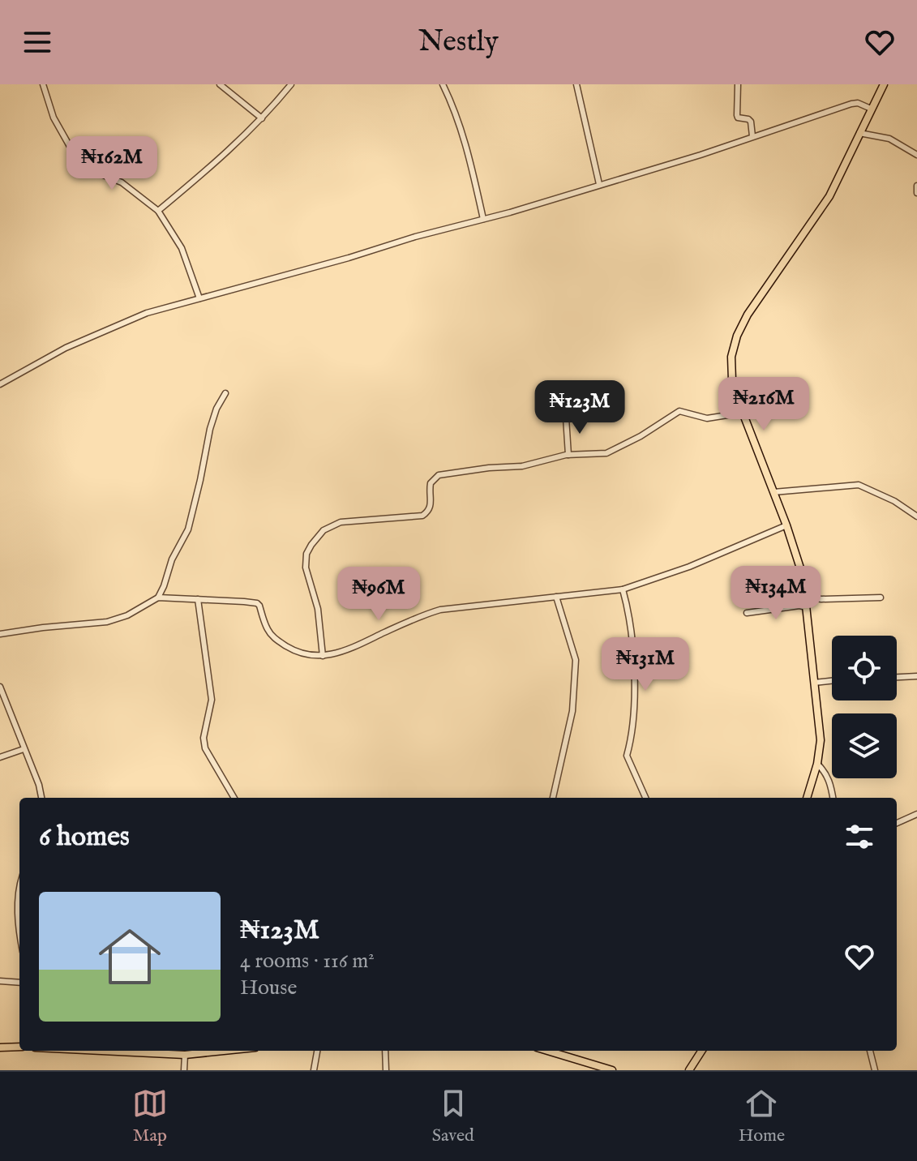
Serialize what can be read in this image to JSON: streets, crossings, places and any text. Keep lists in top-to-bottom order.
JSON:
{
  "page": {
    "header": "Nestly",
    "price": [
      "₦162M",
      "₦216M",
      "₦123M",
      "₦134M",
      "₦96M",
      "₦131M"
    ],
    "heading": "6 homes",
    "list": [
      {
        "name": "₦123M",
        "note": "4 rooms · 116 m² · House"
      }
    ],
    "tabs": ["Map", "Saved", "Home"]
  }
}
